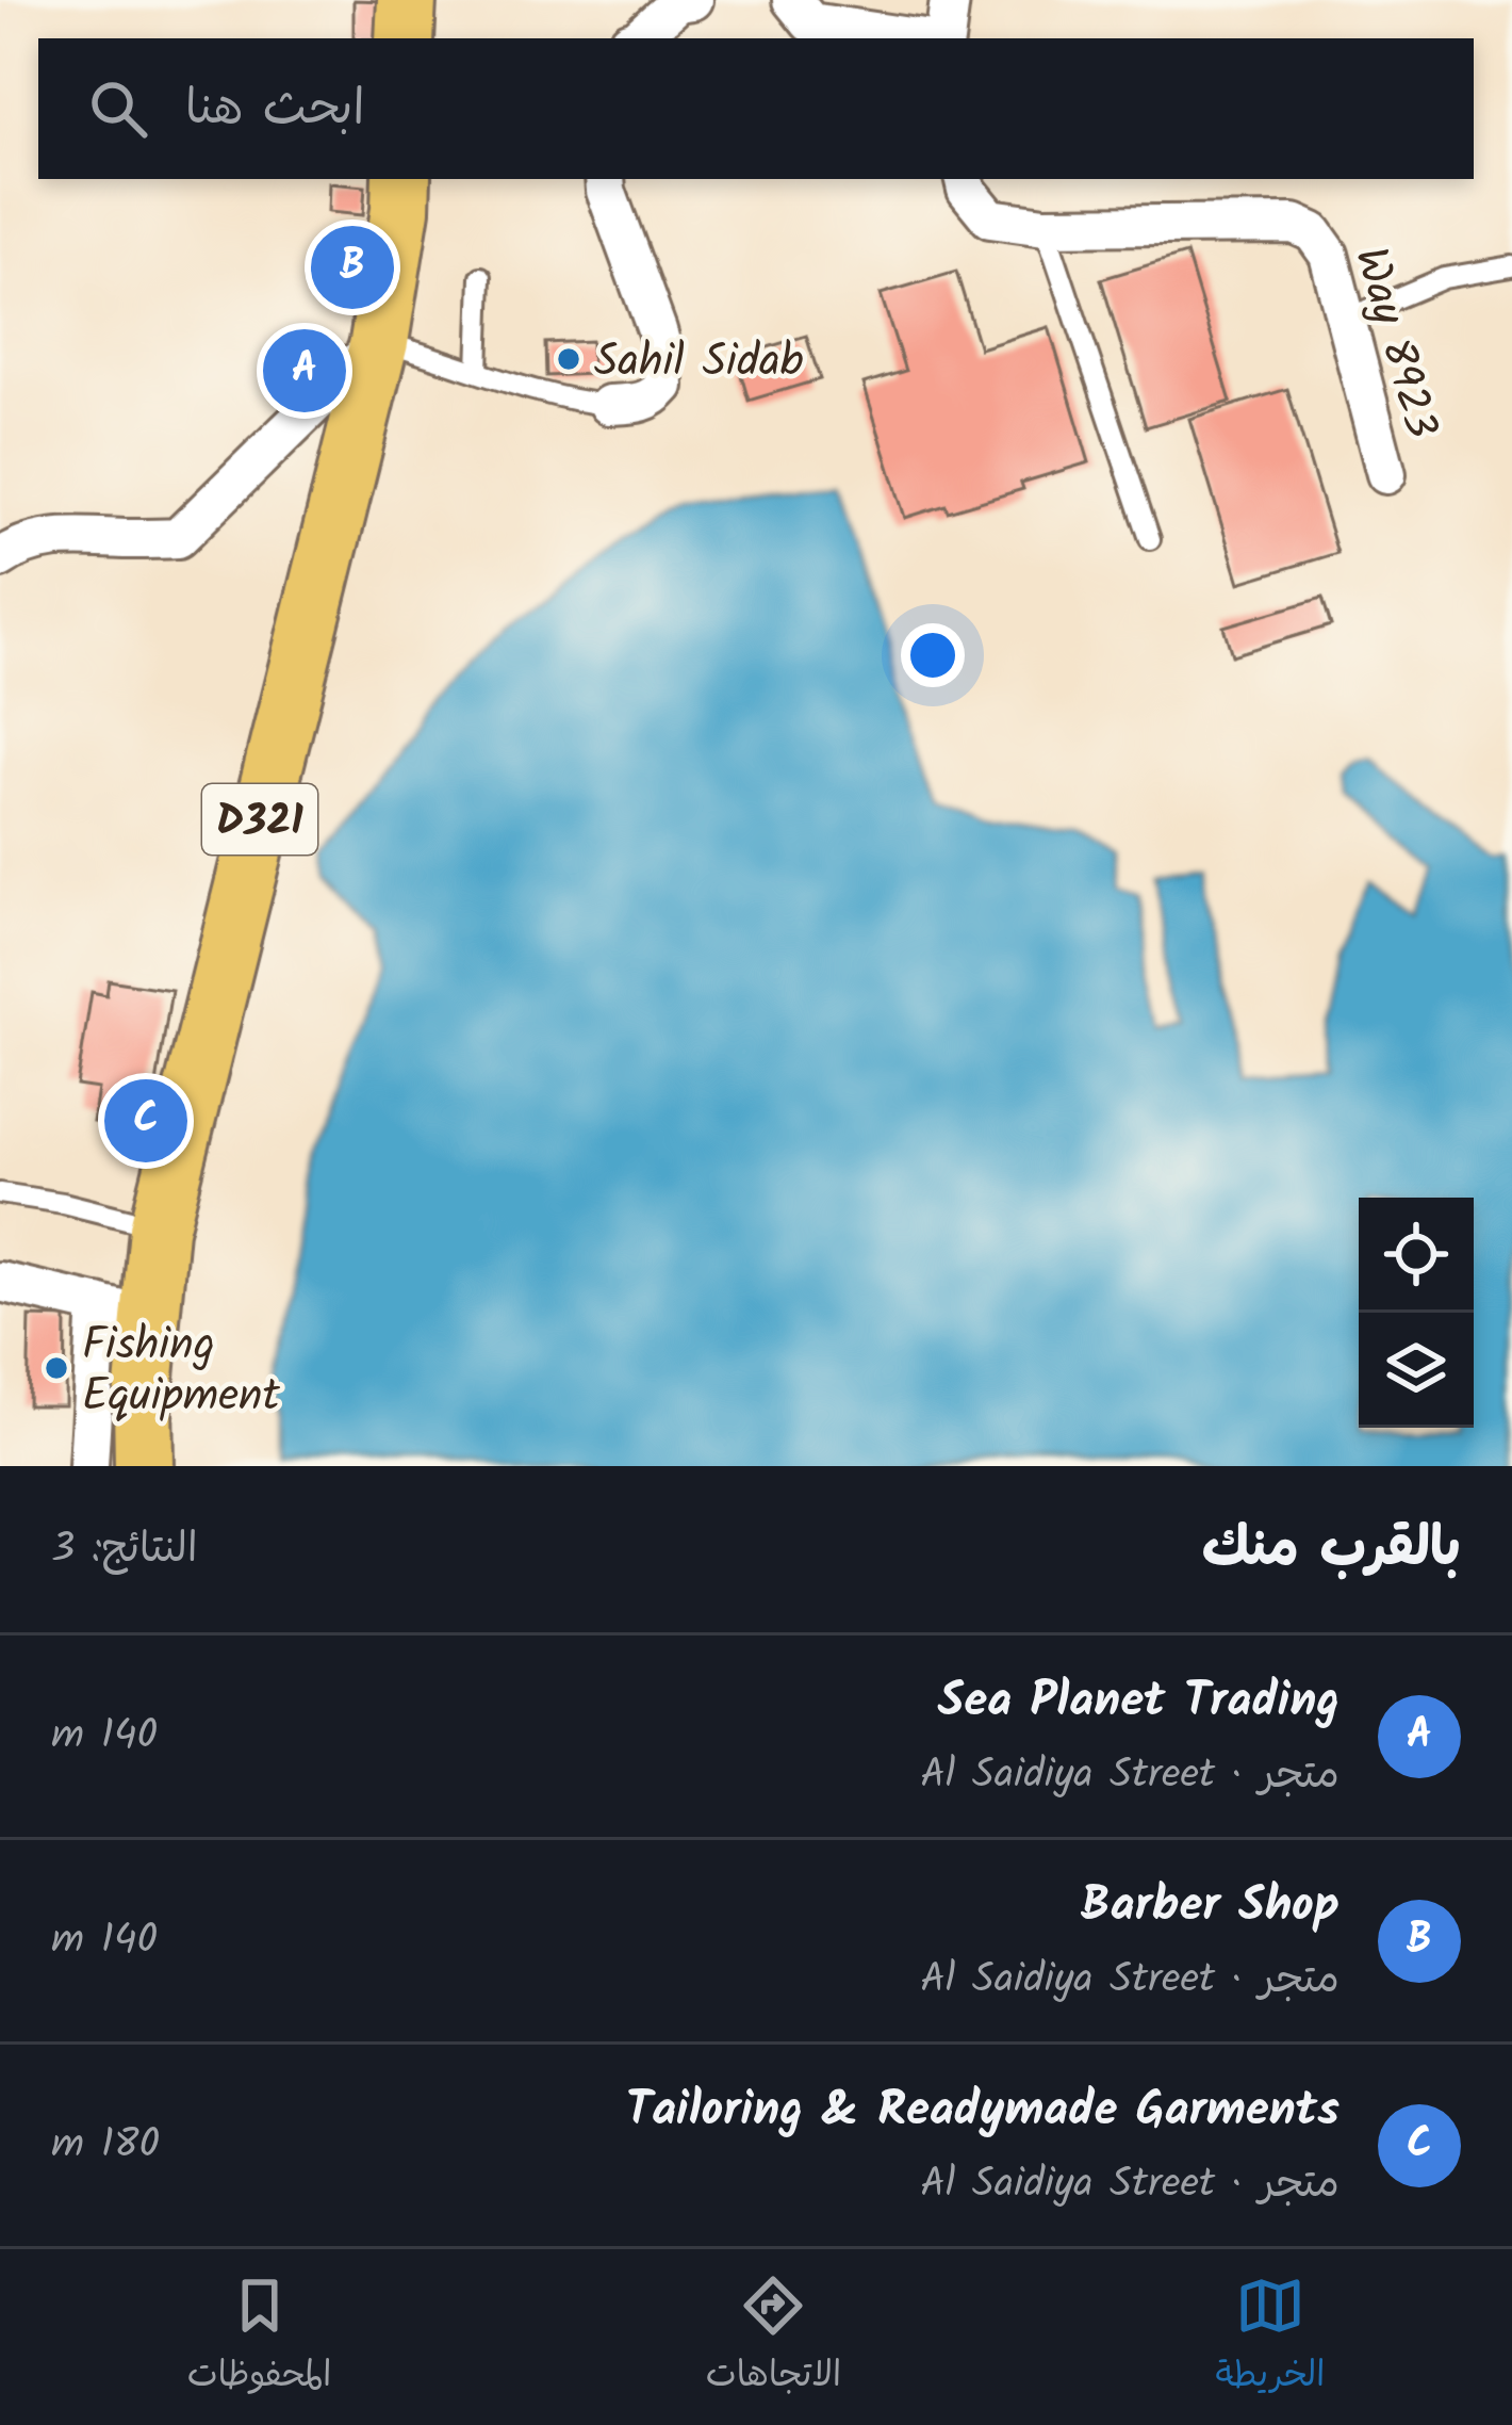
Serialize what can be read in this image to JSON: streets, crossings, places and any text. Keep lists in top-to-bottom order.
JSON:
{
  "streets": {
    "main road": ["D321"],
    "street": ["Way 8923"]
  },
  "places": ["Sahil Sidab", "Fishing Equipment"],
  "page": {
    "search": "ابحث هنا",
    "pins": ["B", "A", "C"],
    "heading": ["بالقرب منك", "النتائج: 3"],
    "list": [
      {
        "mark": "A",
        "name": "Sea Planet Trading",
        "note": "متجر · Al Saidiya Street",
        "value": "140 m"
      },
      {
        "mark": "B",
        "name": "Barber Shop",
        "note": "متجر · Al Saidiya Street",
        "value": "140 m"
      },
      {
        "mark": "C",
        "name": "Tailoring & Readymade Garments",
        "note": "متجر · Al Saidiya Street",
        "value": "180 m"
      }
    ],
    "nav": ["الخريطة", "الاتجاهات", "المحفوظات"]
  }
}
